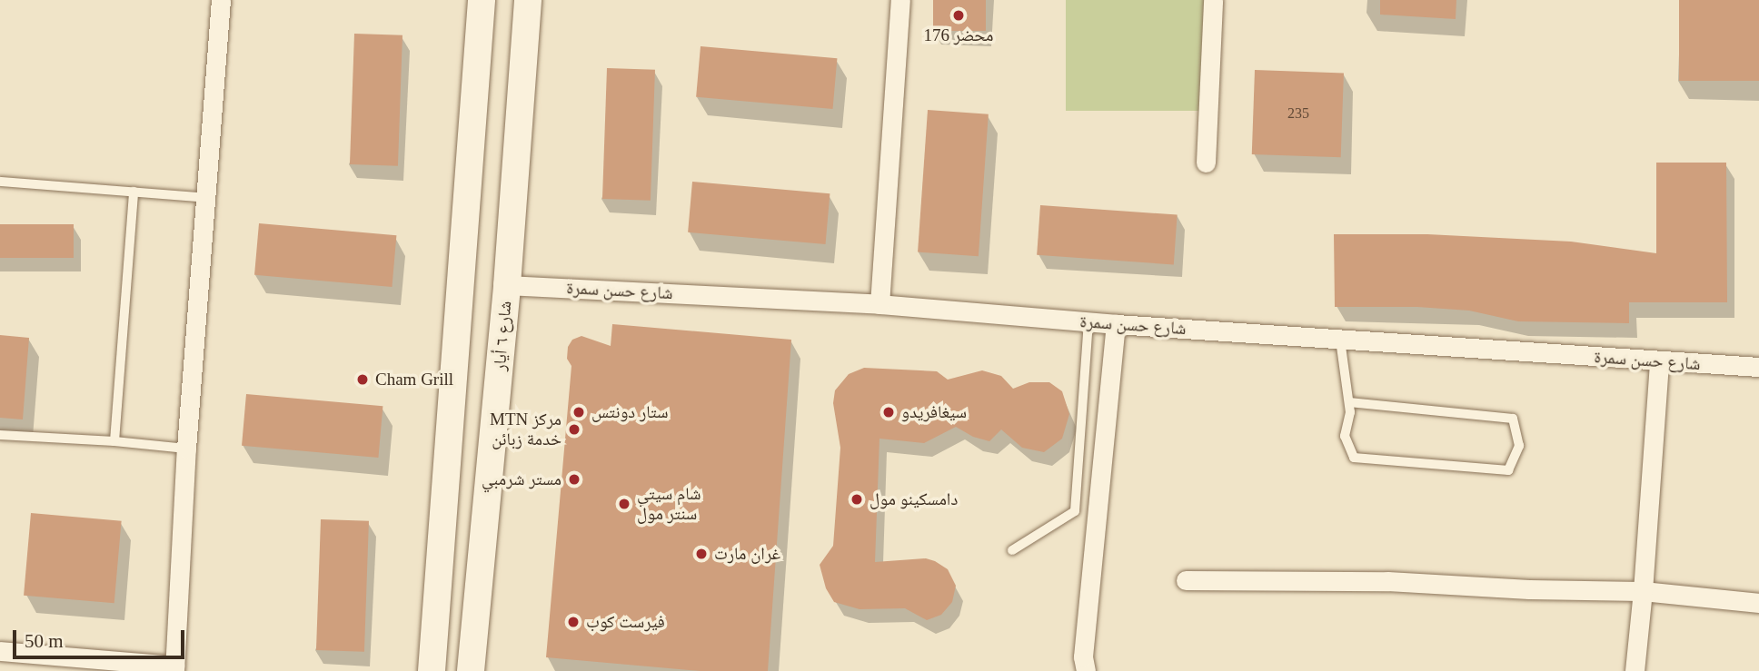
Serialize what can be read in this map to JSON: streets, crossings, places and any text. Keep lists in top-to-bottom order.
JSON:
{
  "streets": {
    "main road": ["شارع ٦ أيار"],
    "street": ["شارع حسن سمرة"]
  },
  "crossings": [
    ["شارع حسن سمرة", "شارع ٦ أيار"]
  ],
  "places": [
    "محضر 176",
    "Cham Grill",
    "ستار دونتس",
    "سيغافريدو",
    "MTN مركز خدمة زبائن",
    "مستر شرمبي",
    "دامسكينو مول",
    "شام سيتي سنتر مول",
    "غران مارت",
    "فيرست كوب"
  ],
  "house_numbers": ["235"],
  "scale_bar": "50 m"
}
